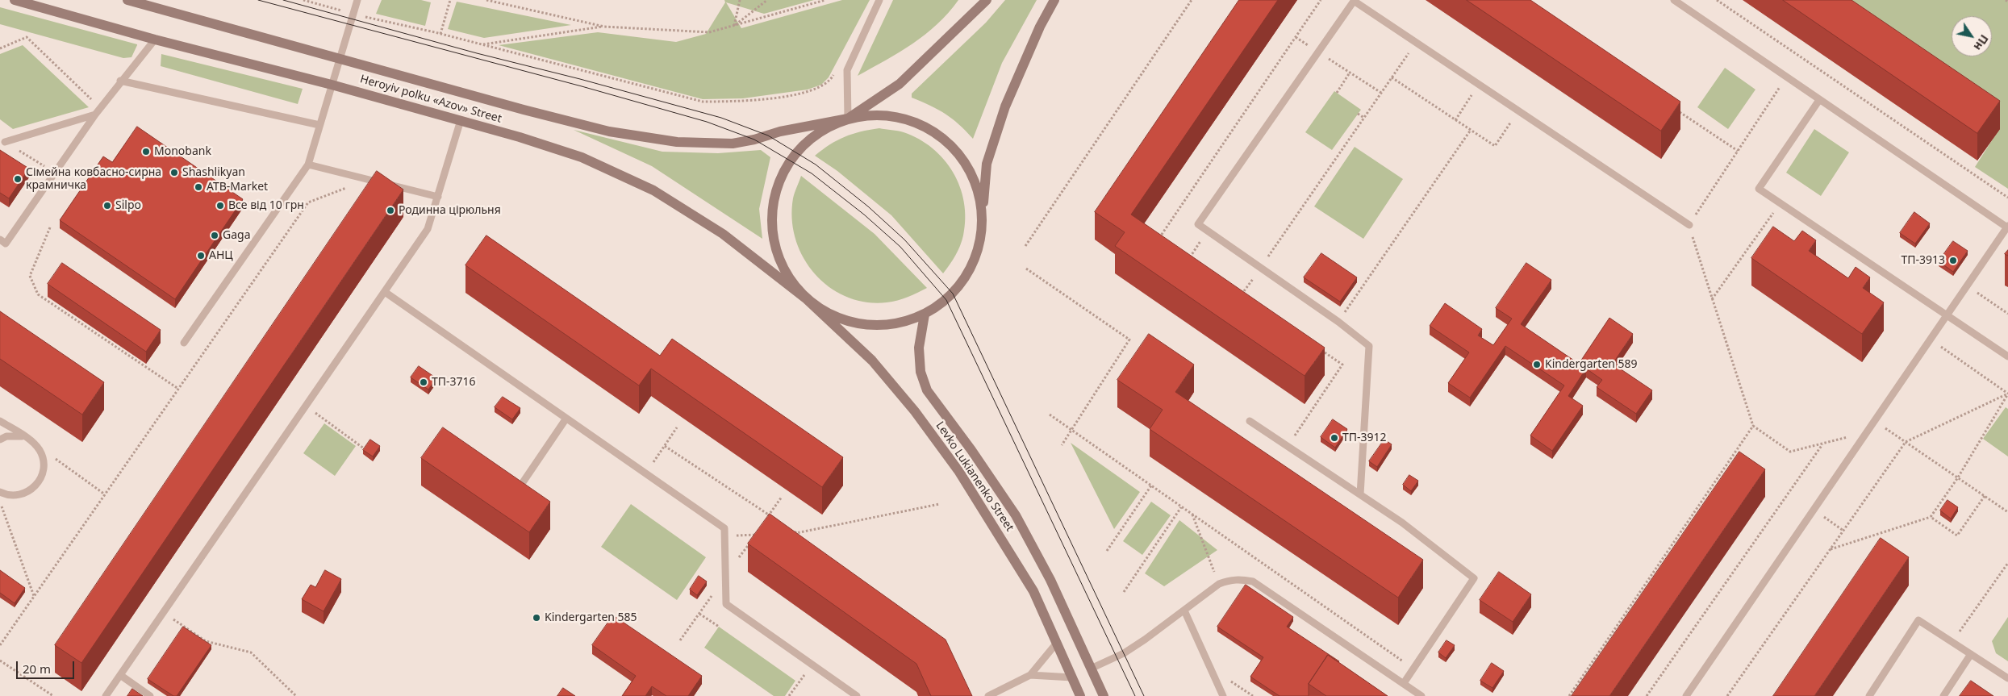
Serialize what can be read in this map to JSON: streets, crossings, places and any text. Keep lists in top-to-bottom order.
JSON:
{
  "streets": {
    "main road": ["Heroyiv polku «Azov» Street", "Levko Lukianenko Street"]
  },
  "crossings": [
    ["Heroyiv polku «Azov» Street", "Levko Lukianenko Street"]
  ],
  "places": [
    "Monobank",
    "Shashlikyan",
    "Сімейна ковбасно-сирна крамничка",
    "ATB-Market",
    "Silpo",
    "Все від 10 грн",
    "Родинна цірюльня",
    "Gaga",
    "АНЦ",
    "ТП-3913",
    "Kindergarten 589",
    "ТП-3716",
    "ТП-3912",
    "Kindergarten 585"
  ],
  "scale_bar": "20 m",
  "north": "bottom right"
}
